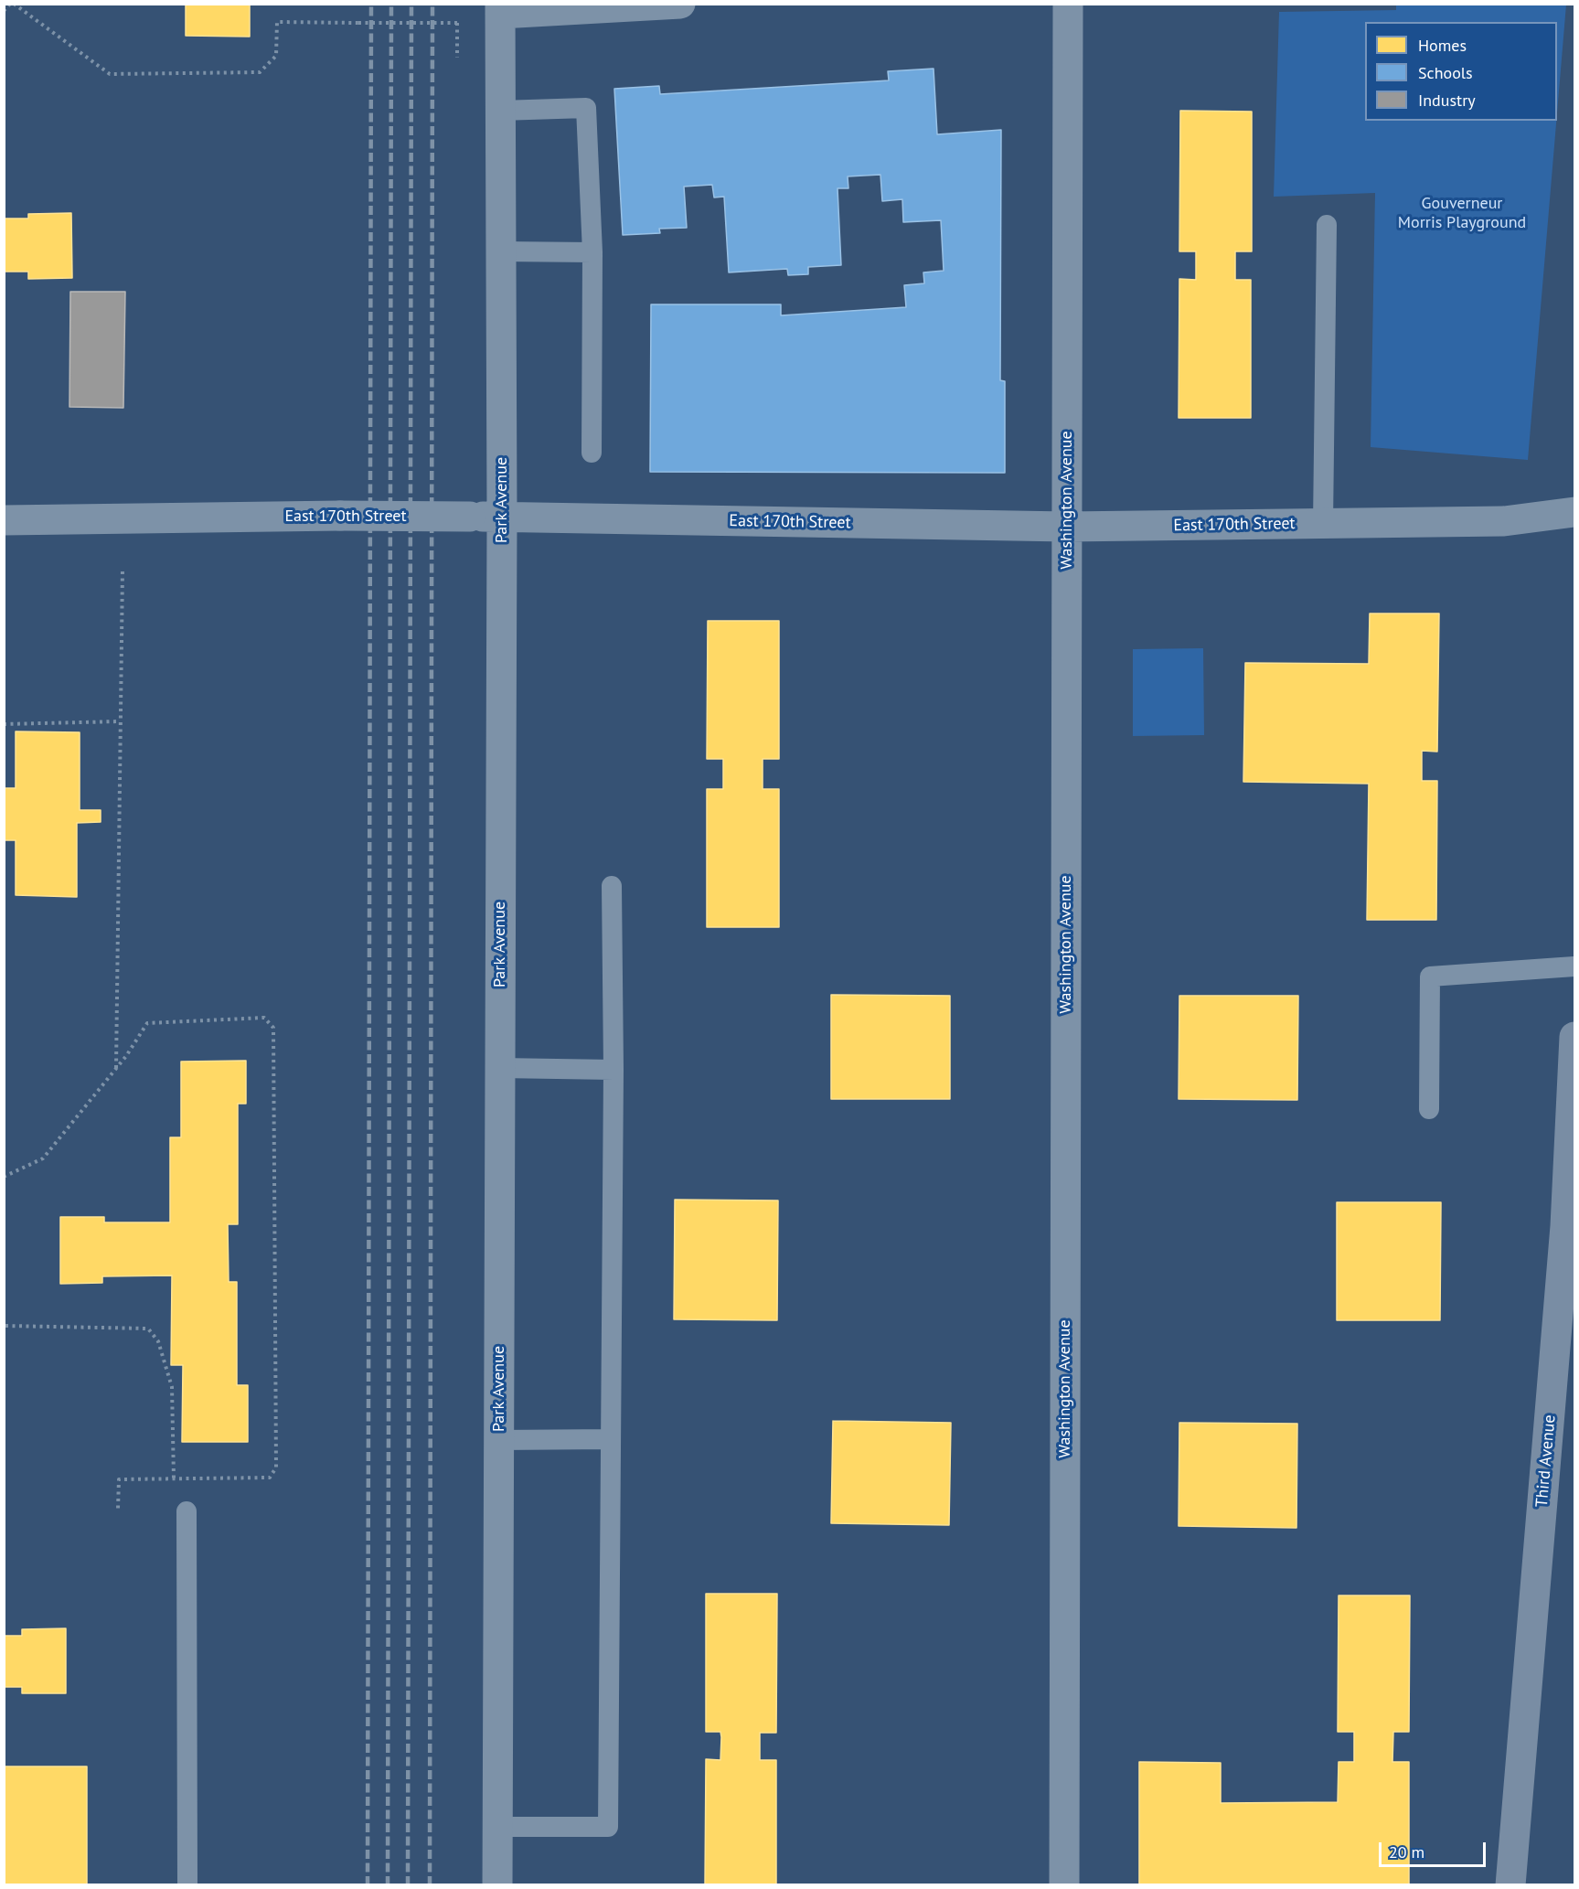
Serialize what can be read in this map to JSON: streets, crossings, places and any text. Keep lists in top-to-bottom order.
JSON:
{
  "streets": {
    "main road": ["Third Avenue"],
    "street": ["Park Avenue", "Washington Avenue", "East 170th Street"]
  },
  "crossings": [
    ["Park Avenue", "East 170th Street"],
    ["Washington Avenue", "East 170th Street"]
  ],
  "parks": ["Gouverneur Morris Playground"],
  "legend": ["Homes", "Schools", "Industry"],
  "scale_bar": "20 m"
}
